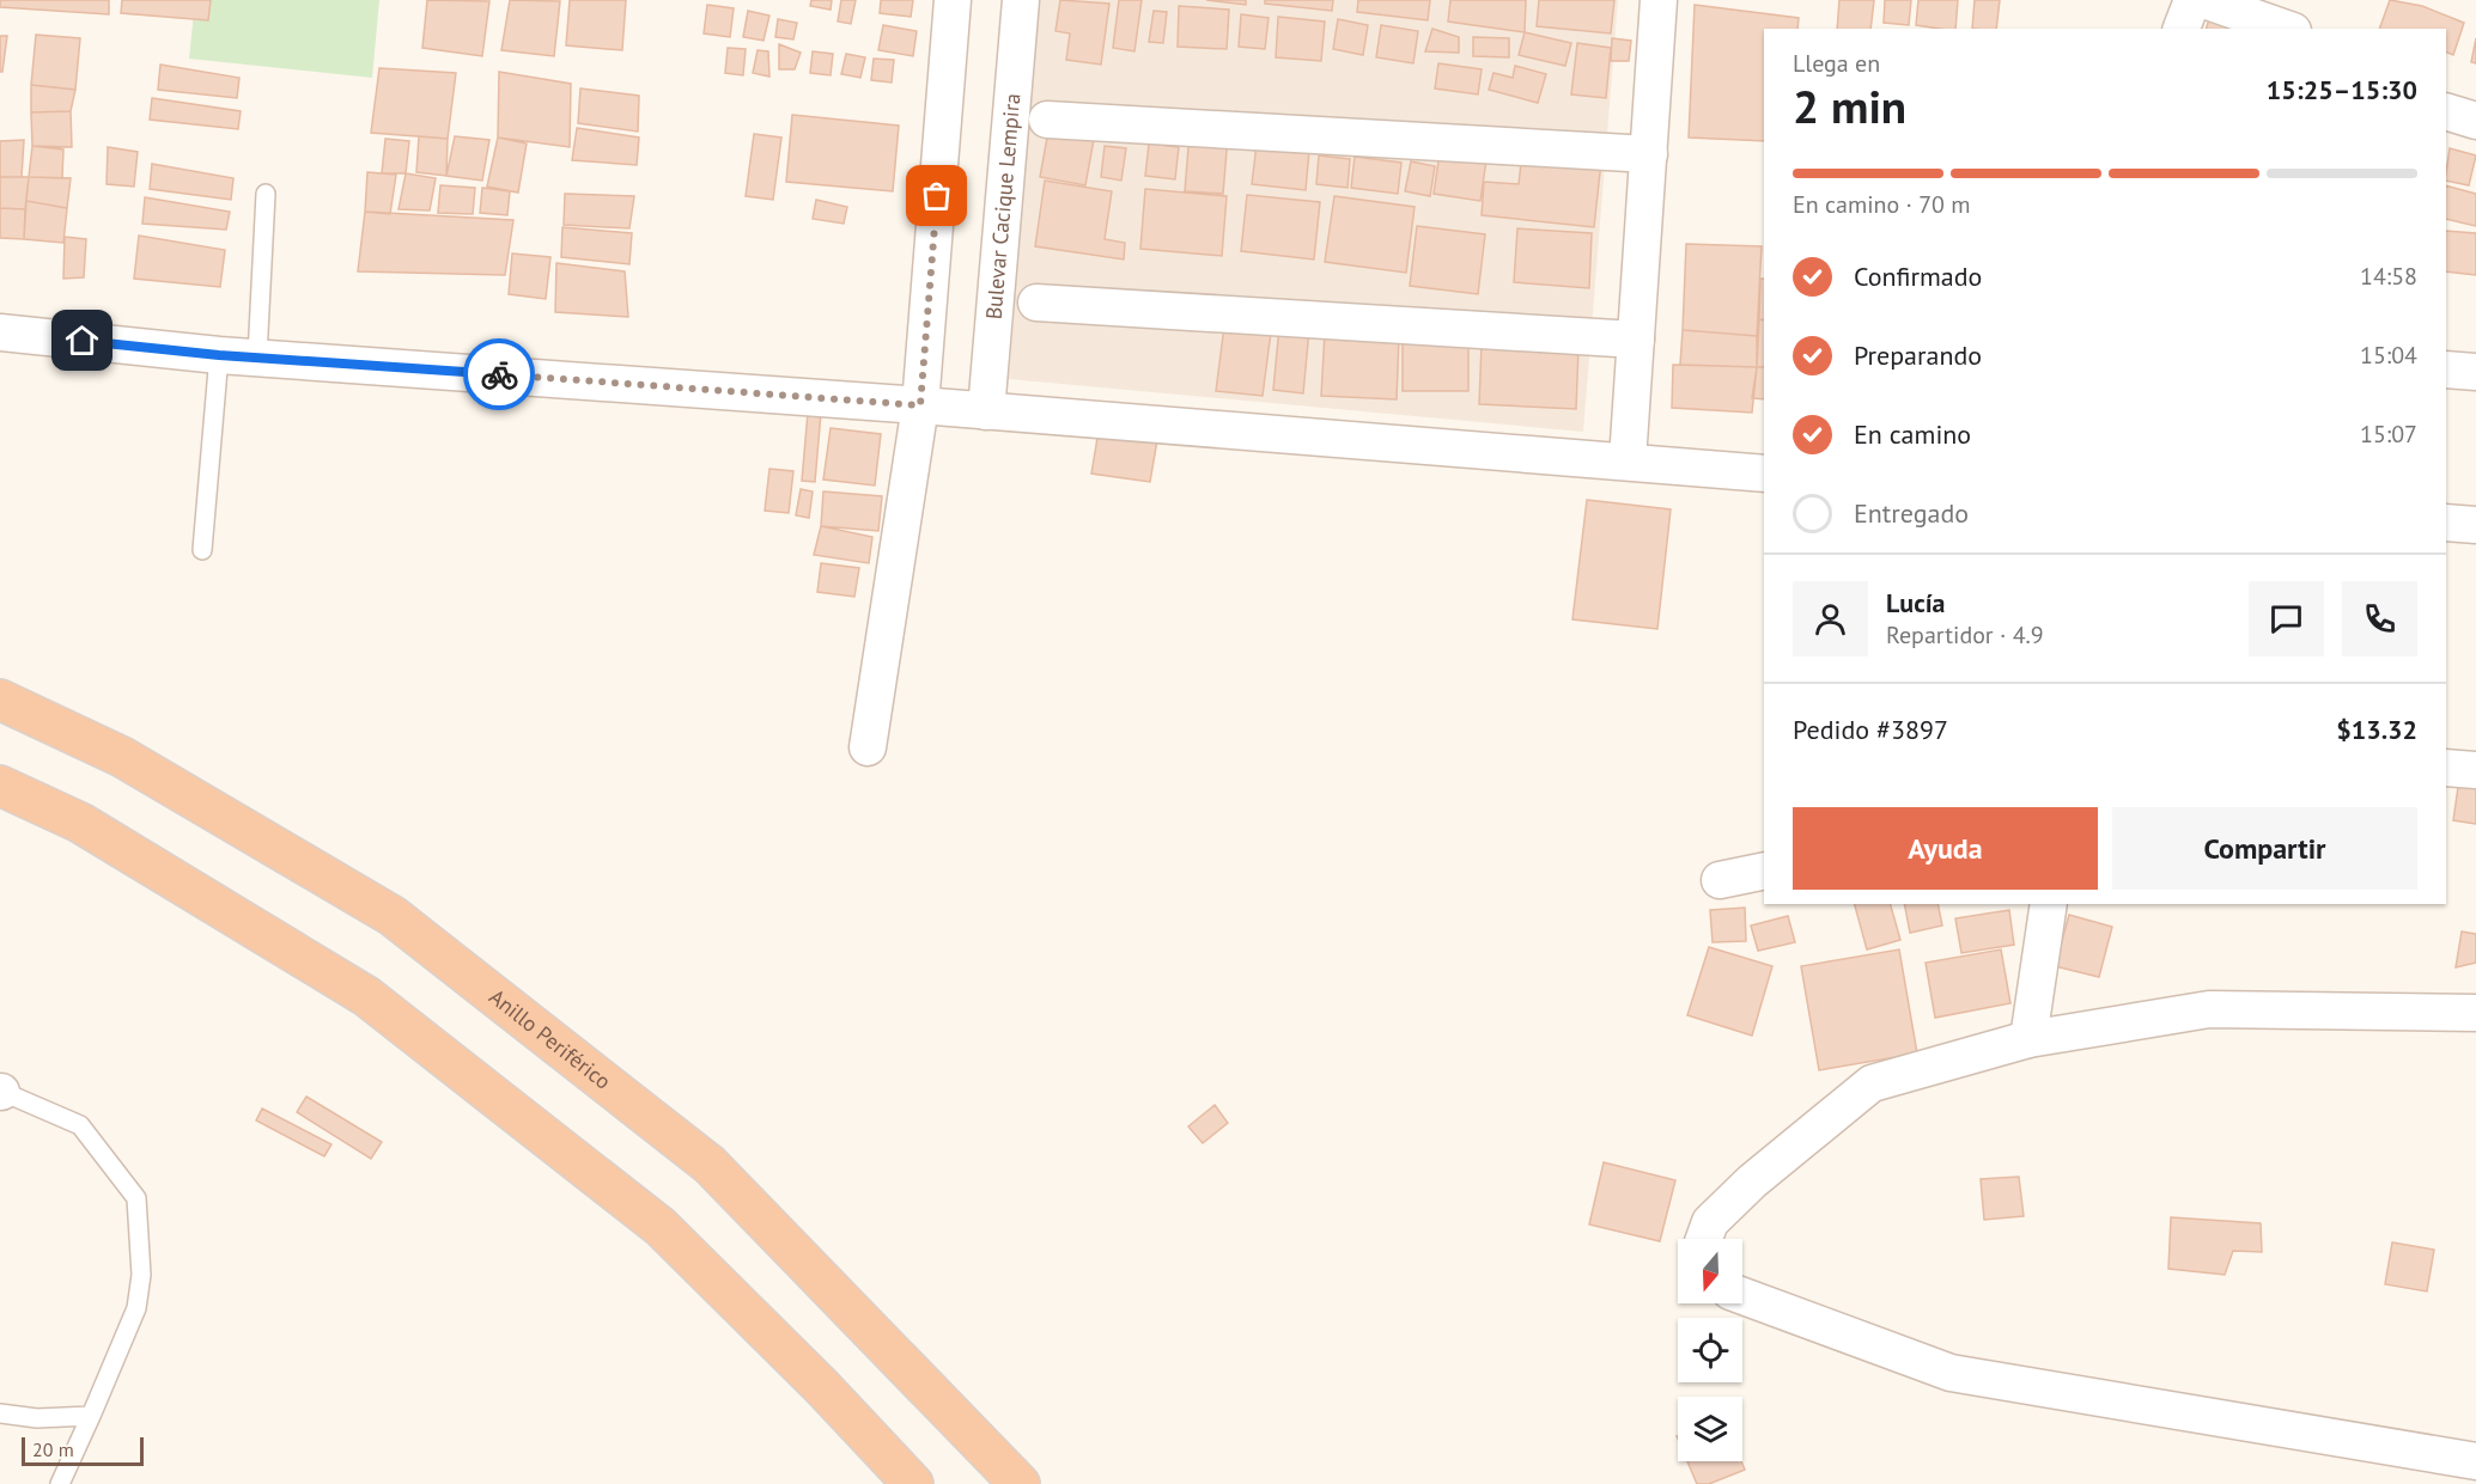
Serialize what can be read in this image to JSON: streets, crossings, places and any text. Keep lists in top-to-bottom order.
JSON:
{
  "streets": {
    "highway": ["Anillo Periférico"],
    "street": ["Bulevar Cacique Lempira"]
  },
  "scale_bar": "20 m",
  "north": "bottom",
  "page": {
    "heading": ["2 min", "Llega en", "15:25–15:30"],
    "panel": [
      "Lucía",
      "Repartidor · 4.9",
      "Pedido #3897",
      "$13.32"
    ],
    "bar": "En camino · 70 m",
    "list": [
      ["Confirmado", "14:58"],
      ["Preparando", "15:04"],
      ["En camino", "15:07"],
      "Entregado"
    ],
    "buttons": ["Ayuda", "Compartir"],
    "scale": "20 m"
  }
}
